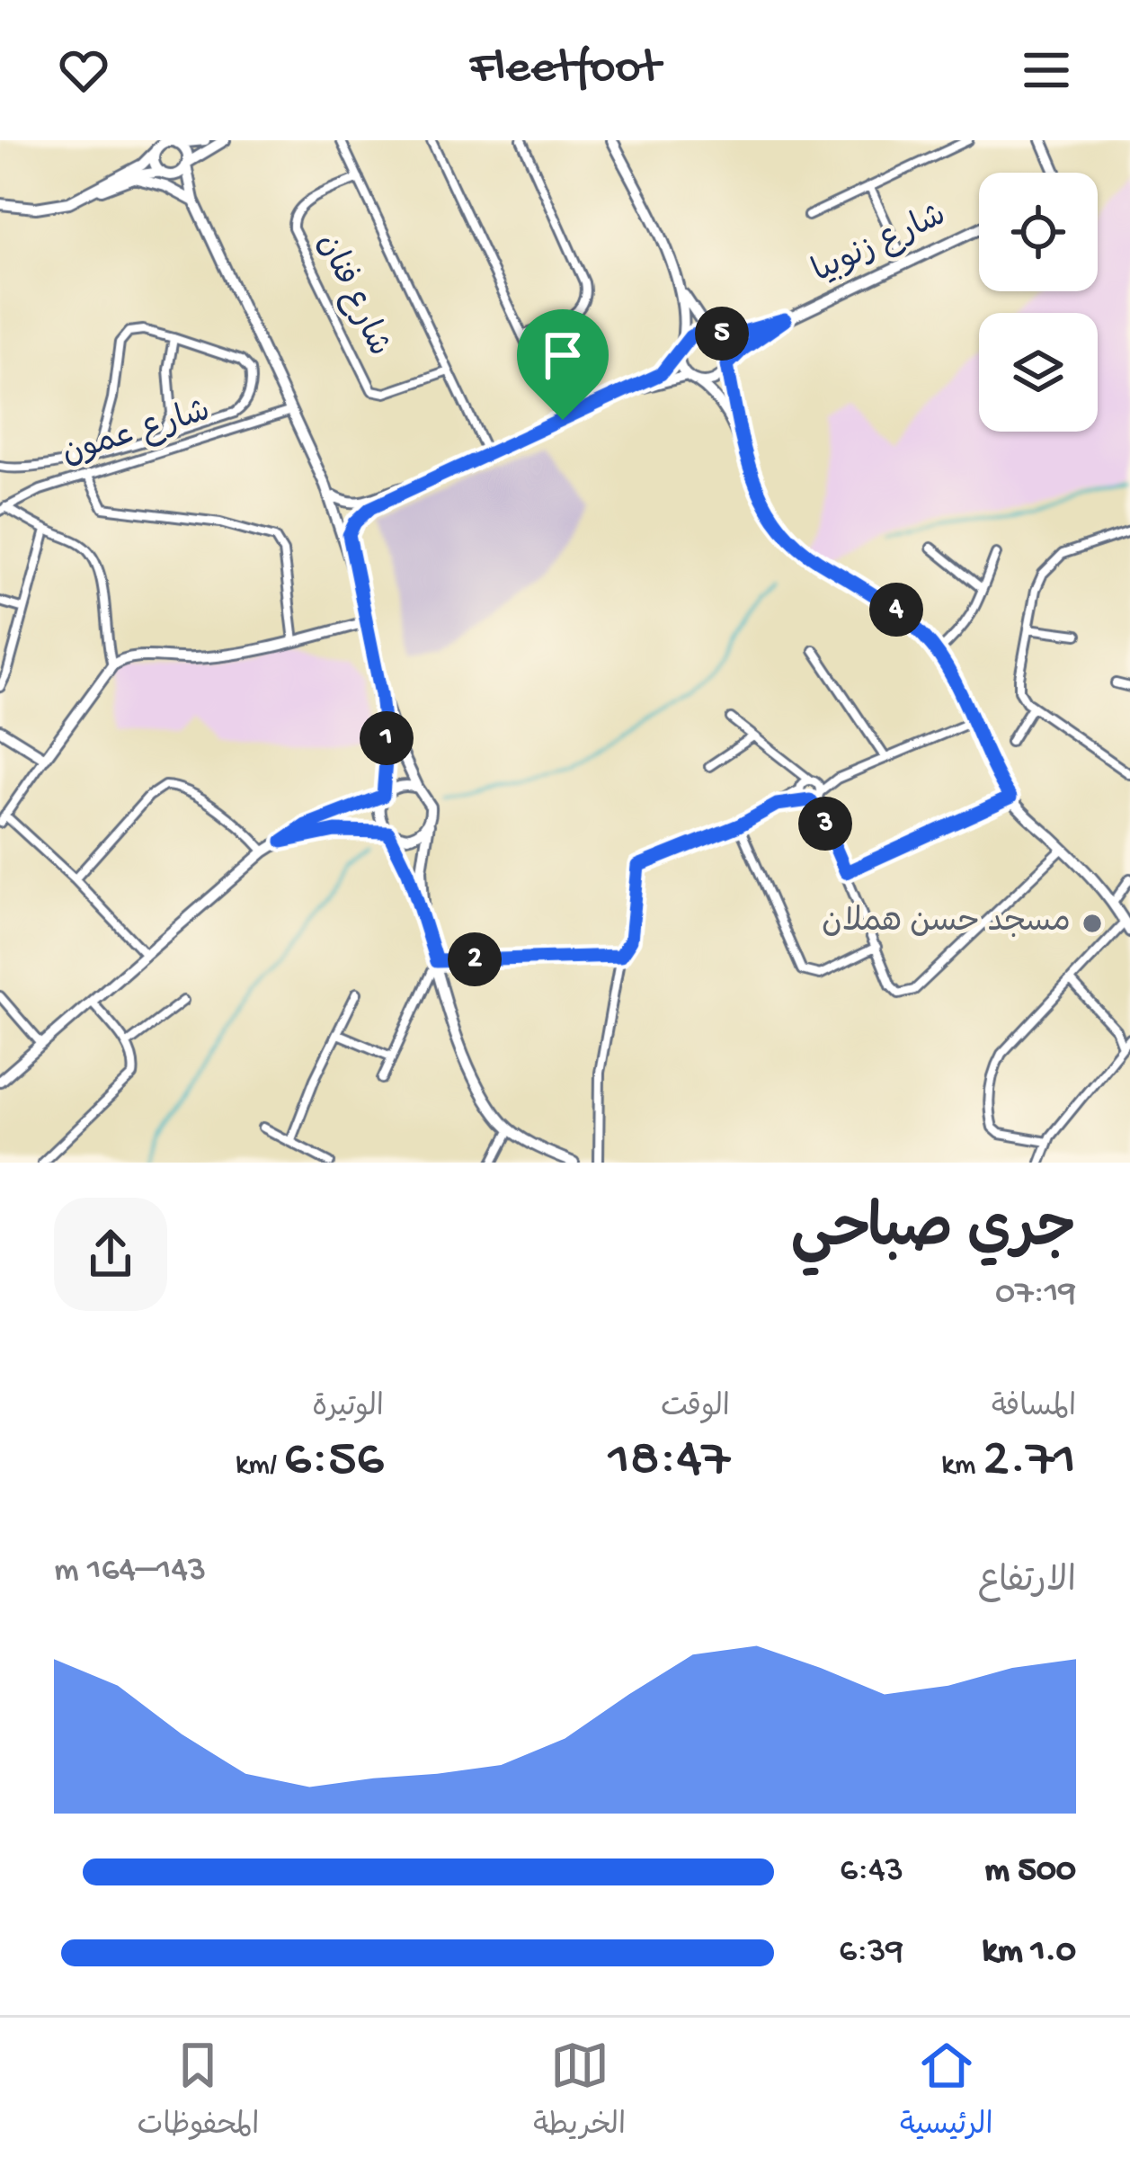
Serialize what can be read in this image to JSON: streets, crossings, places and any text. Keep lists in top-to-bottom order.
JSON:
{
  "streets": {
    "street": ["شارع زنوبيا", "شارع فنان", "شارع عمون"]
  },
  "places": ["مسجد حسن هملان"],
  "page": {
    "header": "Fleetfoot",
    "pins": [
      "5",
      "4",
      "1",
      "3",
      "2"
    ],
    "heading": ["جري صباحي", "07:19"],
    "stats": [
      ["المسافة", "2.71 km"],
      ["الوقت", "18:47"],
      ["الوتيرة", "6:56 /km"]
    ],
    "chart": ["الارتفاع", "143–164 m"],
    "list": [
      {
        "name": "500 m",
        "note": "6:43"
      },
      {
        "name": "1.0 km",
        "note": "6:39"
      }
    ],
    "tabs": ["الرئيسية", "الخريطة", "المحفوظات"]
  }
}
